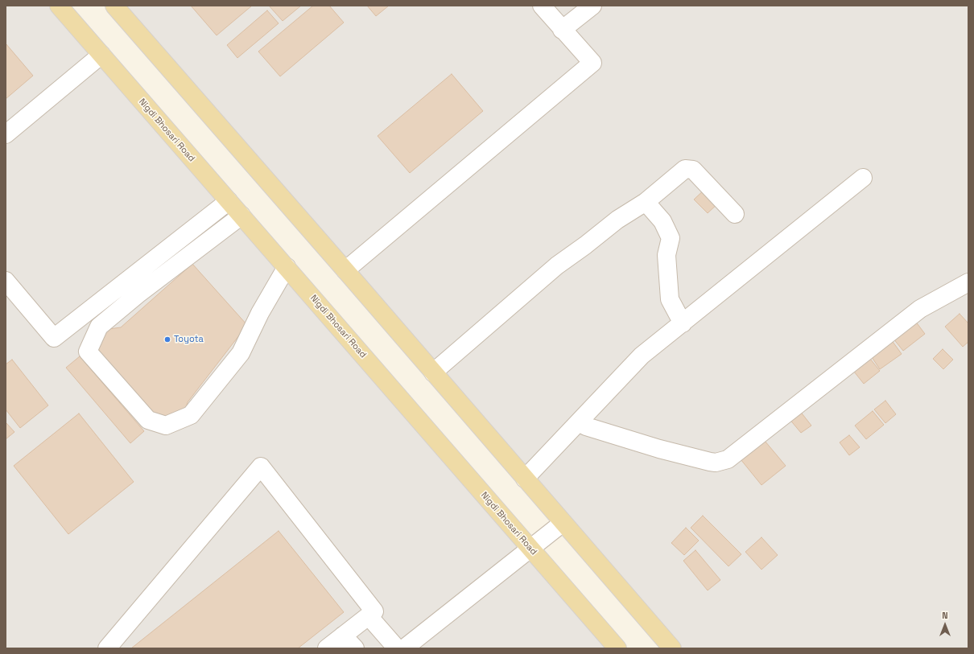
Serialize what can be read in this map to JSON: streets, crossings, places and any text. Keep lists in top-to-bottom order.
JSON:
{
  "streets": {
    "main road": ["Nigdi Bhosari Road"]
  },
  "places": ["Toyota"],
  "north": "top"
}
